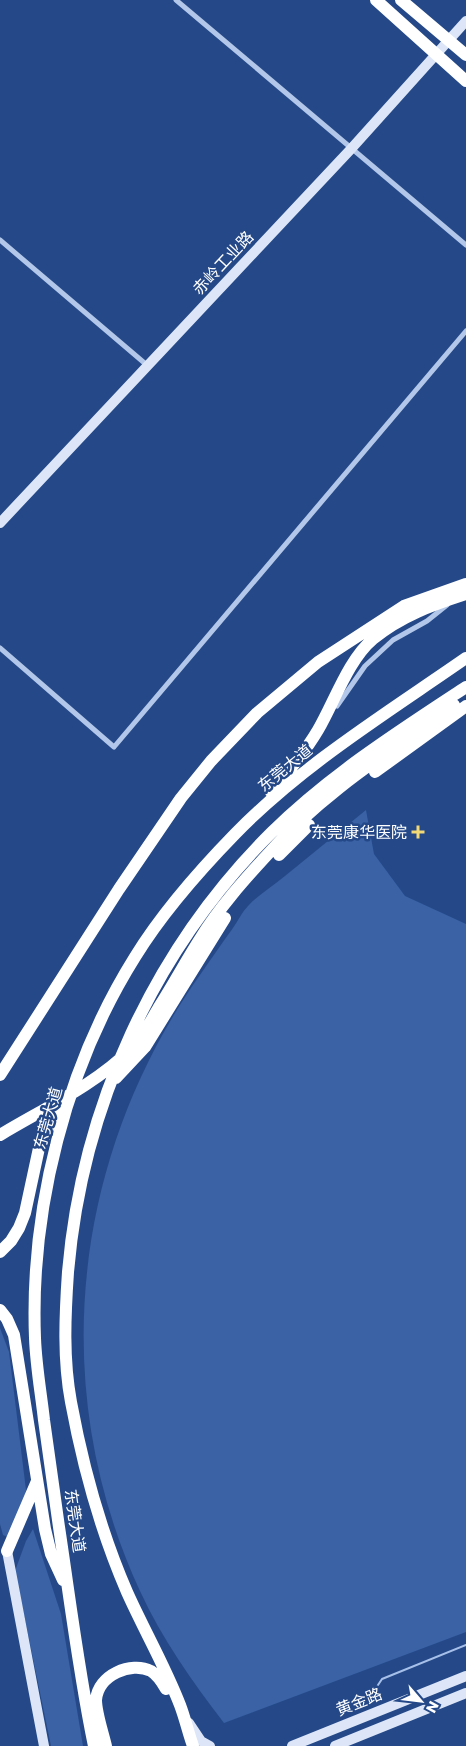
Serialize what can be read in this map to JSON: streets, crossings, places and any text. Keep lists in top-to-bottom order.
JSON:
{
  "streets": {
    "highway": ["东莞大道"],
    "street": ["赤岭工业路", "黄金路"]
  },
  "places": {
    "health": ["东莞康华医院"]
  },
  "north": "bottom right"
}
